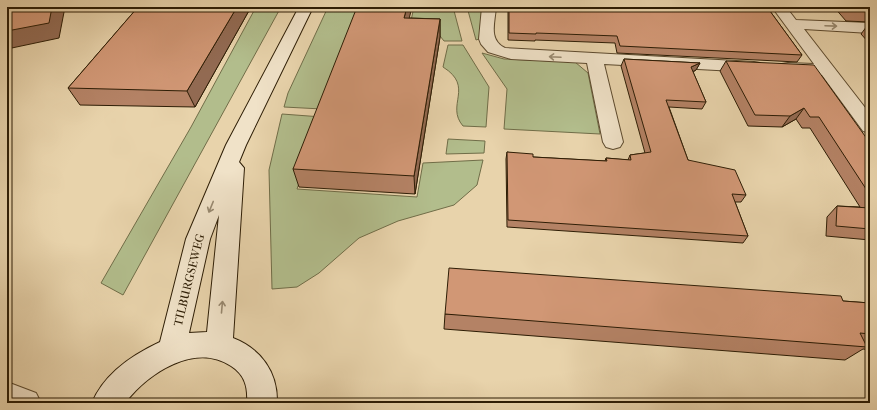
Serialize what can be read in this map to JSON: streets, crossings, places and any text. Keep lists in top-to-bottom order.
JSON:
{
  "streets": {
    "street": ["TILBURGSEWEG"]
  }
}
